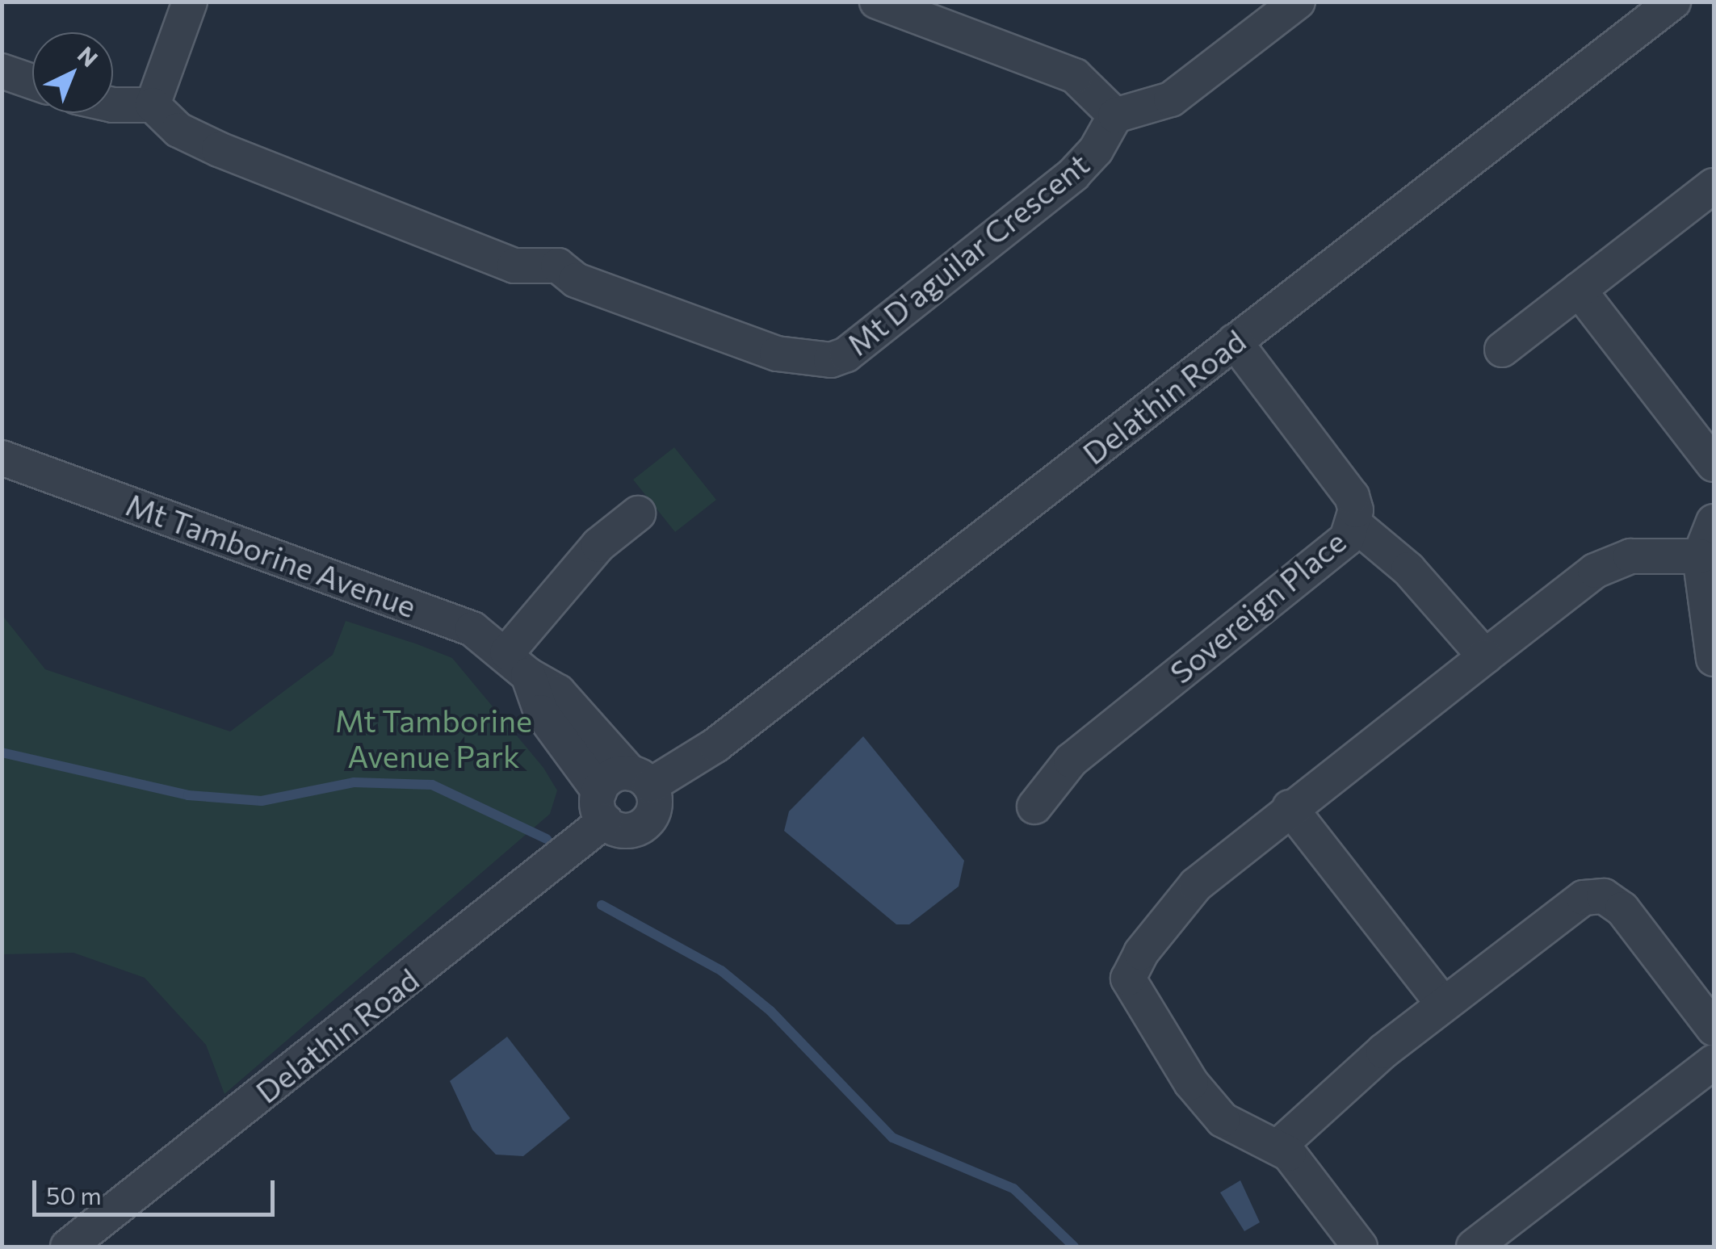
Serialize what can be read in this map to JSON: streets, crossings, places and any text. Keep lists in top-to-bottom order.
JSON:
{
  "streets": {
    "street": [
      "Mt D'aguilar Crescent",
      "Delathin Road",
      "Mt Tamborine Avenue",
      "Sovereign Place"
    ]
  },
  "crossings": [
    ["Delathin Road", "Mt Tamborine Avenue"],
    ["Delathin Road", "Sovereign Place"]
  ],
  "parks": ["Mt Tamborine Avenue Park"],
  "scale_bar": "50 m",
  "north": "top right"
}
